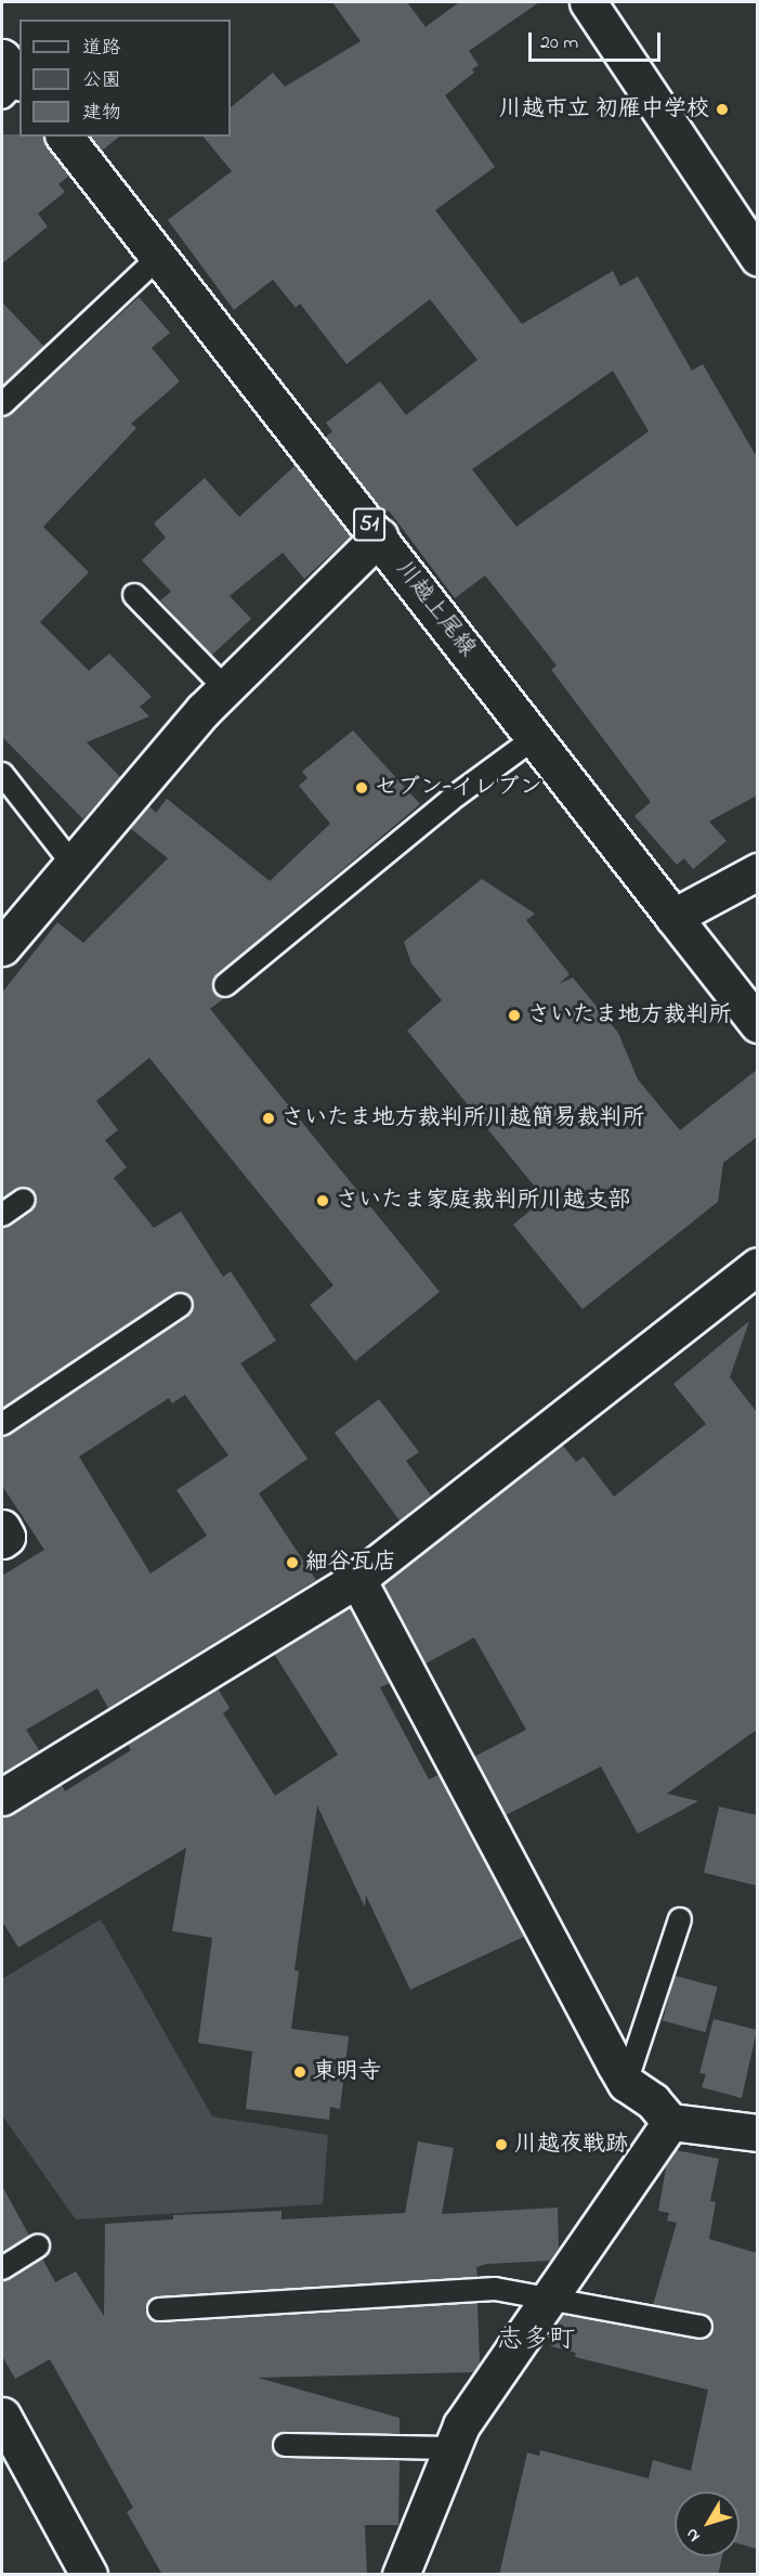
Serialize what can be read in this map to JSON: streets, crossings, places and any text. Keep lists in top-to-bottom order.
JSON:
{
  "streets": {
    "street": ["51", "川越上尾線"]
  },
  "districts": ["志多町"],
  "places": [
    "川越市立 初雁中学校",
    "セブン-イレブン",
    "さいたま地方裁判所",
    "さいたま地方裁判所川越簡易裁判所",
    "さいたま家庭裁判所川越支部",
    "細谷瓦店",
    "東明寺",
    "川越夜戦跡"
  ],
  "legend": ["道路", "公園", "建物"],
  "scale_bar": "20 m",
  "north": "bottom left"
}
